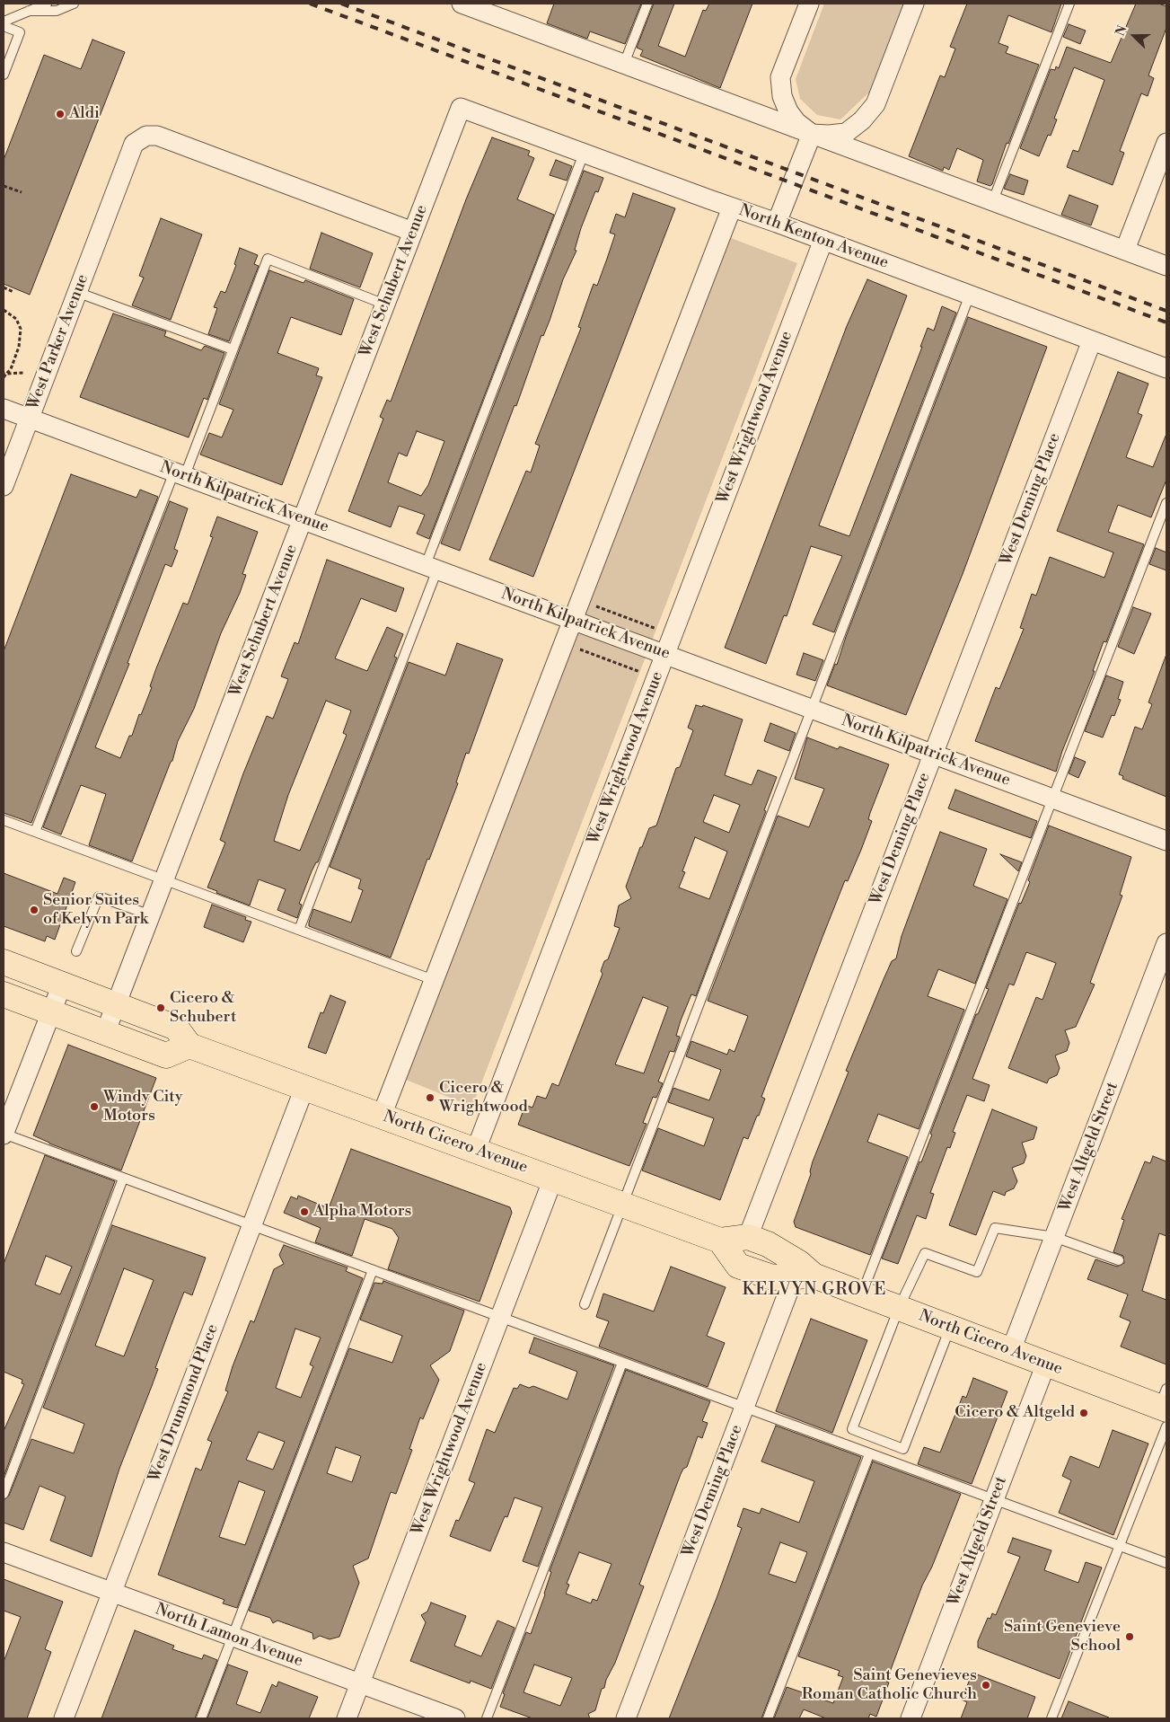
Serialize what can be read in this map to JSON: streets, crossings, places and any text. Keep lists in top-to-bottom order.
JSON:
{
  "streets": {
    "main road": ["North Cicero Avenue"],
    "street": [
      "North Kenton Avenue",
      "West Schubert Avenue",
      "West Parker Avenue",
      "West Wrightwood Avenue",
      "North Kilpatrick Avenue",
      "West Deming Place",
      "West Altgeld Street",
      "West Drummond Place",
      "North Lamon Avenue"
    ]
  },
  "crossings": [
    ["North Kenton Avenue", "West Schubert Avenue"],
    ["North Kenton Avenue", "West Wrightwood Avenue"],
    ["North Kenton Avenue", "West Deming Place"],
    ["West Schubert Avenue", "West Parker Avenue"],
    ["West Schubert Avenue", "North Kilpatrick Avenue"],
    ["West Parker Avenue", "North Kilpatrick Avenue"],
    ["West Wrightwood Avenue", "North Kilpatrick Avenue"],
    ["West Wrightwood Avenue", "North Cicero Avenue"],
    ["West Wrightwood Avenue", "North Lamon Avenue"],
    ["North Kilpatrick Avenue", "West Deming Place"],
    ["West Deming Place", "North Cicero Avenue"],
    ["North Cicero Avenue", "West Altgeld Street"],
    ["North Cicero Avenue", "West Drummond Place"],
    ["West Drummond Place", "North Lamon Avenue"]
  ],
  "districts": ["KELVYN GROVE"],
  "places": [
    "Aldi",
    "Senior Suites of Kelyvn Park",
    "Cicero & Schubert",
    "Cicero & Wrightwood",
    "Windy City Motors",
    "Alpha Motors",
    "Cicero & Altgeld",
    "Saint Genevieve School",
    "Saint Genevieves Roman Catholic Church"
  ],
  "north": "left"
}
